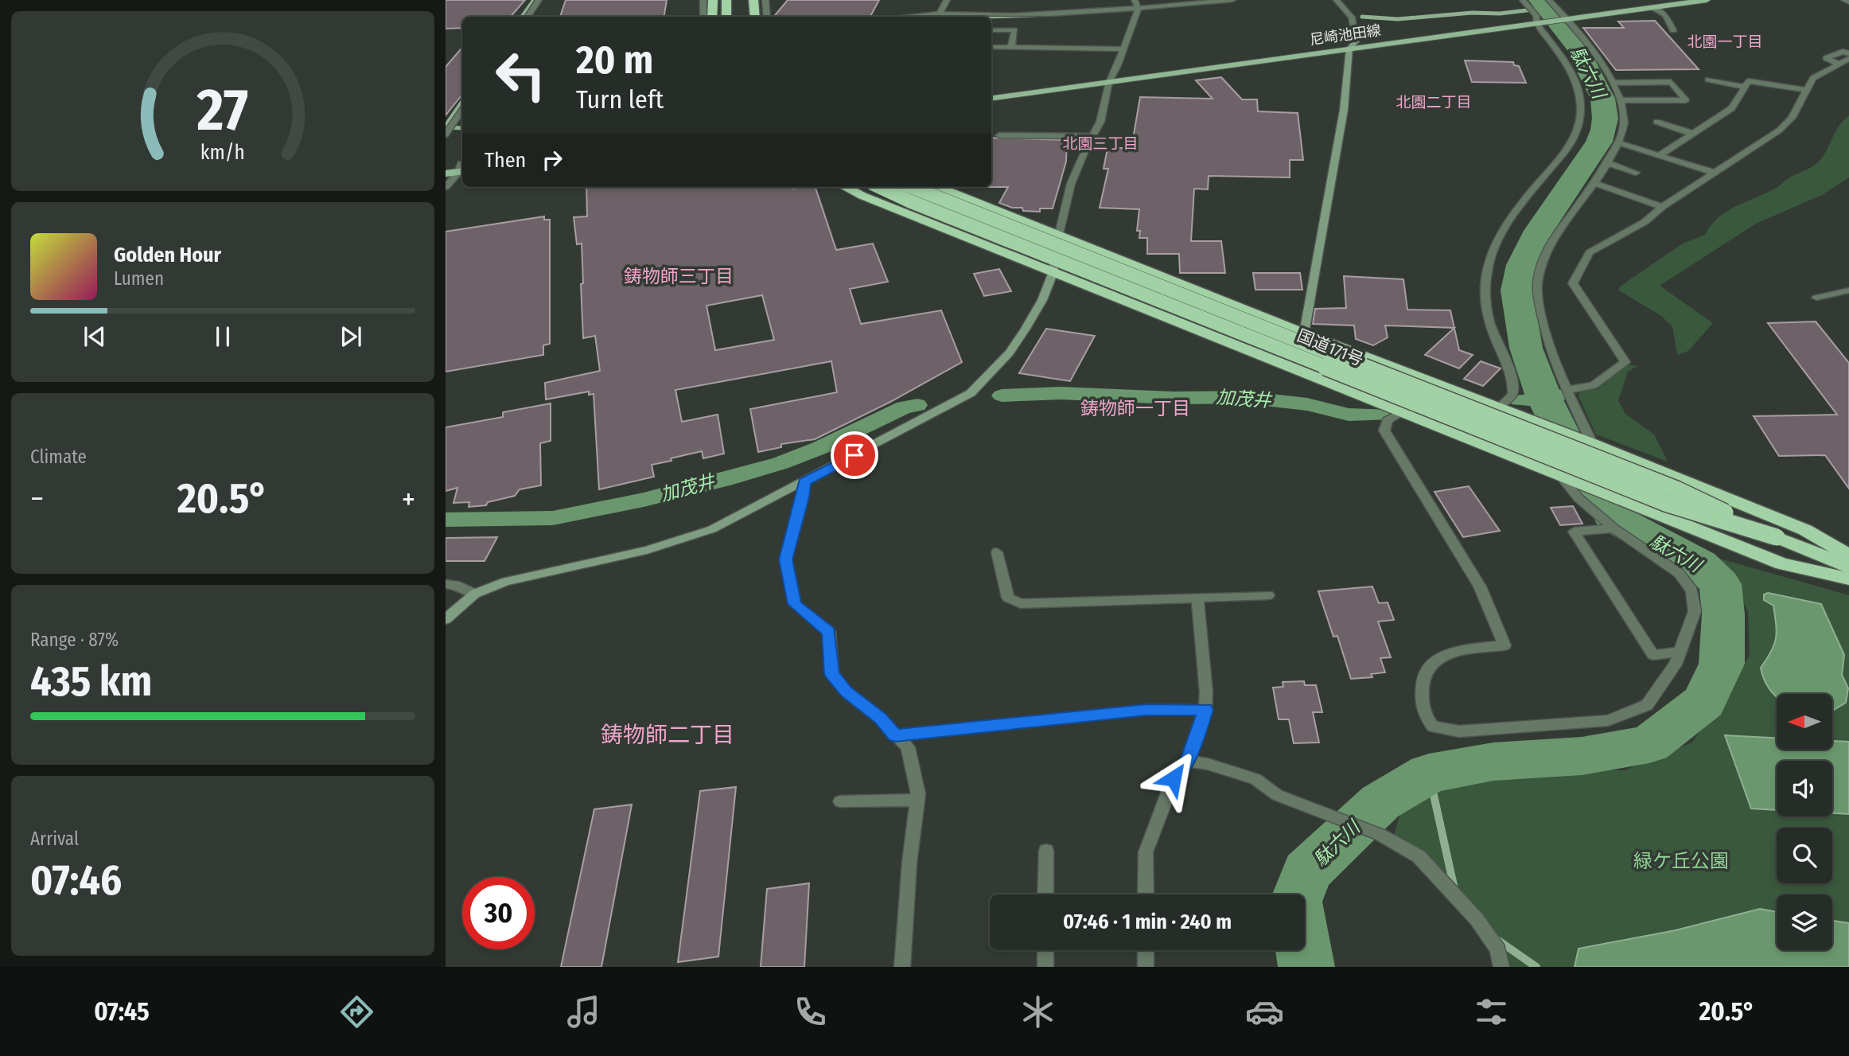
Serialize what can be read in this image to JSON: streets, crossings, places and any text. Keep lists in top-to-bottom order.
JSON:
{
  "streets": {
    "highway": ["国道171号"],
    "main road": ["尼崎池田線"]
  },
  "districts": [
    "北園一丁目",
    "北園二丁目",
    "北園三丁目",
    "鋳物師三丁目",
    "鋳物師一丁目",
    "鋳物師二丁目"
  ],
  "water": ["駄六川", "加茂井"],
  "parks": ["緑ケ丘公園"],
  "north": "left",
  "page": {
    "turn": ["20 m", "Turn left"],
    "then": "Then",
    "song": ["Golden Hour", "Lumen"],
    "tile": [
      "Climate",
      ["Range · 87%", "435 km"],
      ["Arrival", "07:46"]
    ],
    "heat": ["−", "20.5°", "+"],
    "limit": "30",
    "trip": "07:46 · 1 min · 240 m",
    "tabs": ["07:45", "20.5°"],
    "gauge": ["27", "km/h"]
  }
}
